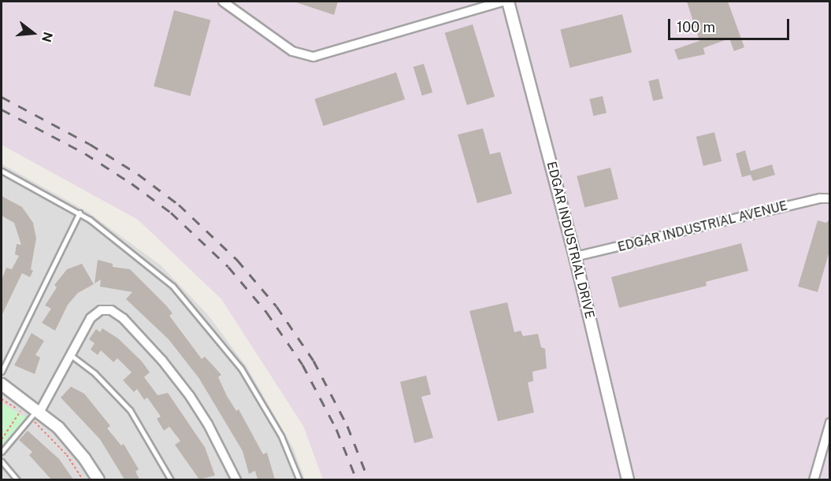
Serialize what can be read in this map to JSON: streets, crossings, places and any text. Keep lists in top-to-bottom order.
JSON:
{
  "streets": {
    "street": ["EDGAR INDUSTRIAL AVENUE", "EDGAR INDUSTRIAL DRIVE"]
  },
  "crossings": [
    ["EDGAR INDUSTRIAL AVENUE", "EDGAR INDUSTRIAL DRIVE"]
  ],
  "scale_bar": "100 m",
  "north": "right"
}
